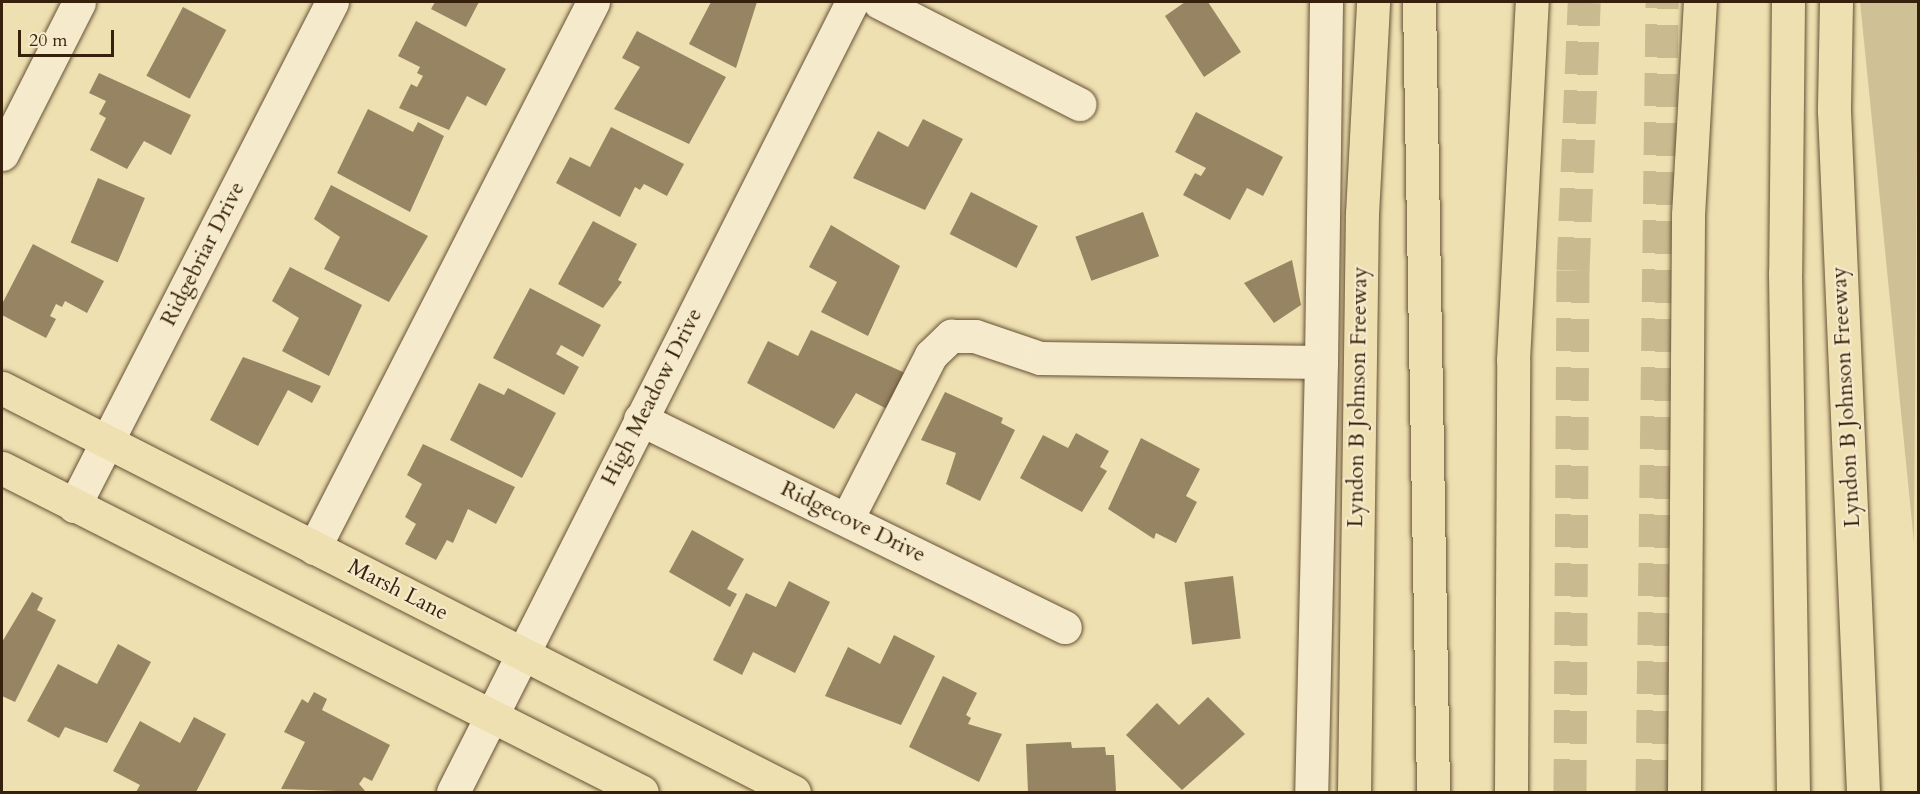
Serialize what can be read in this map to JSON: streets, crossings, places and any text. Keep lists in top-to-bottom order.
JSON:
{
  "streets": {
    "main road": ["Lyndon B Johnson Freeway", "Marsh Lane"],
    "street": ["Ridgebriar Drive", "High Meadow Drive", "Ridgecove Drive"]
  },
  "crossings": [
    ["Ridgebriar Drive", "Marsh Lane"],
    ["High Meadow Drive", "Ridgecove Drive"],
    ["High Meadow Drive", "Marsh Lane"]
  ],
  "scale_bar": "20 m"
}
